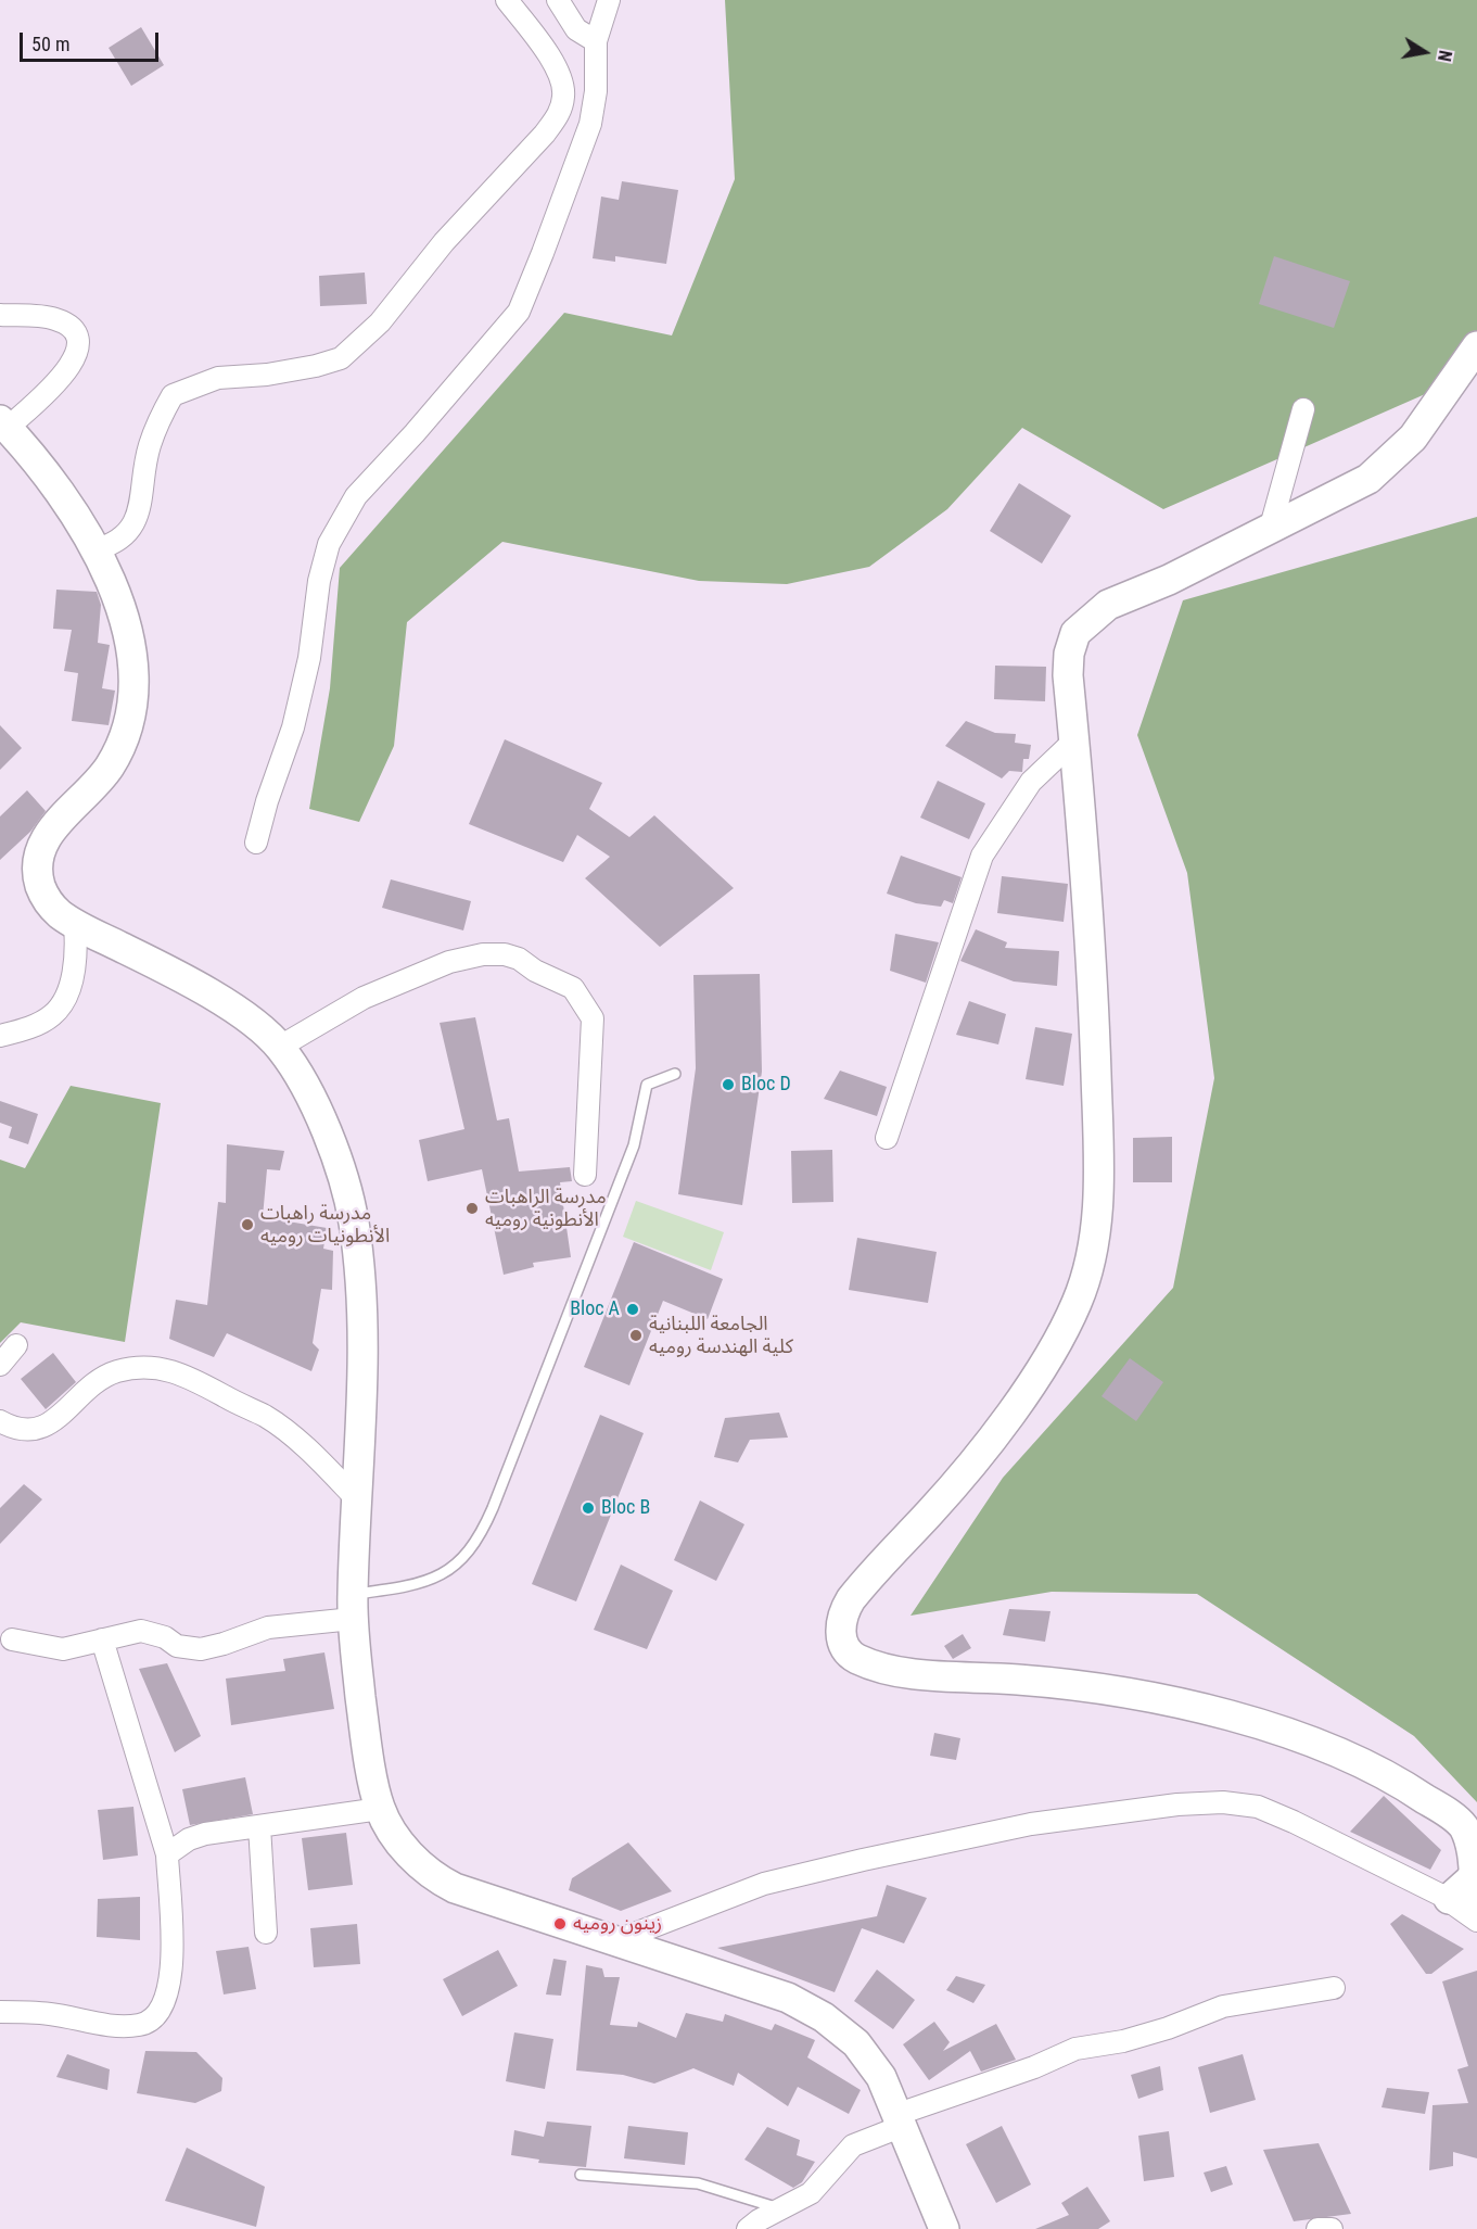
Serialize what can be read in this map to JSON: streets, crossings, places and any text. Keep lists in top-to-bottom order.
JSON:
{
  "places": [
    "Bloc D",
    "مدرسة الراهبات الأنطونية روميه",
    "مدرسة راهبات الأنطونيات روميه",
    "Bloc A",
    "الجامعة اللبنانية كلية الهندسة روميه",
    "Bloc B",
    "زينون روميه"
  ],
  "scale_bar": "50 m",
  "north": "right"
}
